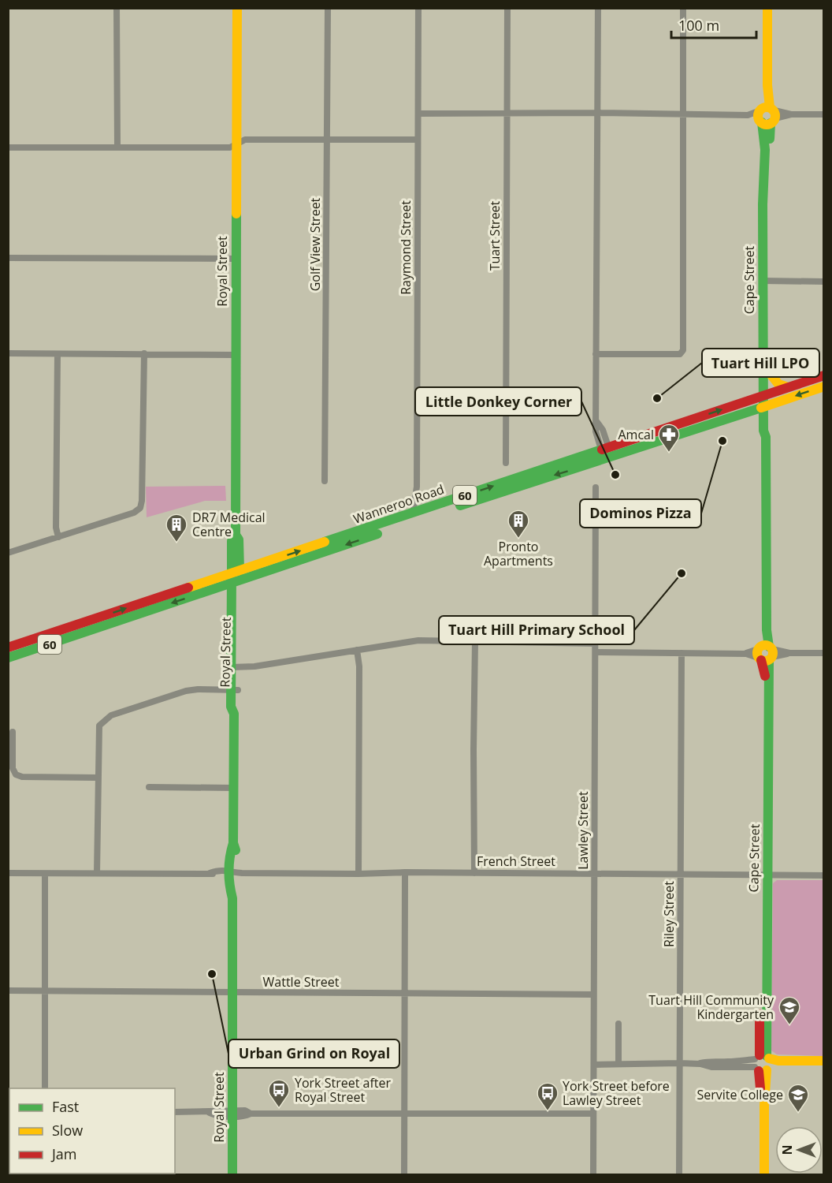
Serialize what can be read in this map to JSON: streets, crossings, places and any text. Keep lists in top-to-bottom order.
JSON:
{
  "streets": {
    "main road": [
      "Royal Street",
      "Cape Street",
      "60",
      "Wanneroo Road"
    ],
    "street": [
      "Tuart Street",
      "Golf View Street",
      "Raymond Street",
      "Lawley Street",
      "French Street",
      "Riley Street",
      "Wattle Street"
    ]
  },
  "crossings": [
    ["Raymond Street", "Wanneroo Road"],
    ["Royal Street", "Wanneroo Road"],
    ["Royal Street", "French Street"],
    ["Royal Street", "Wattle Street"],
    ["Cape Street", "Wanneroo Road"],
    ["Cape Street", "French Street"],
    ["Lawley Street", "French Street"],
    ["Lawley Street", "Wattle Street"],
    ["French Street", "Riley Street"]
  ],
  "places": {
    "other": [
      "Tuart Hill LPO",
      "Dominos Pizza",
      "Little Donkey Corner",
      "Tuart Hill Primary School",
      "Urban Grind on Royal"
    ],
    "pharmacy": ["Amcal"],
    "building": ["Pronto Apartments", "DR7 Medical Centre"],
    "school or university": ["Tuart Hill Community Kindergarten", "Servite College"],
    "bus stop": ["York Street after Royal Street", "York Street before Lawley Street"]
  },
  "legend": ["Fast", "Slow", "Jam"],
  "scale_bar": "100 m",
  "north": "left"
}
